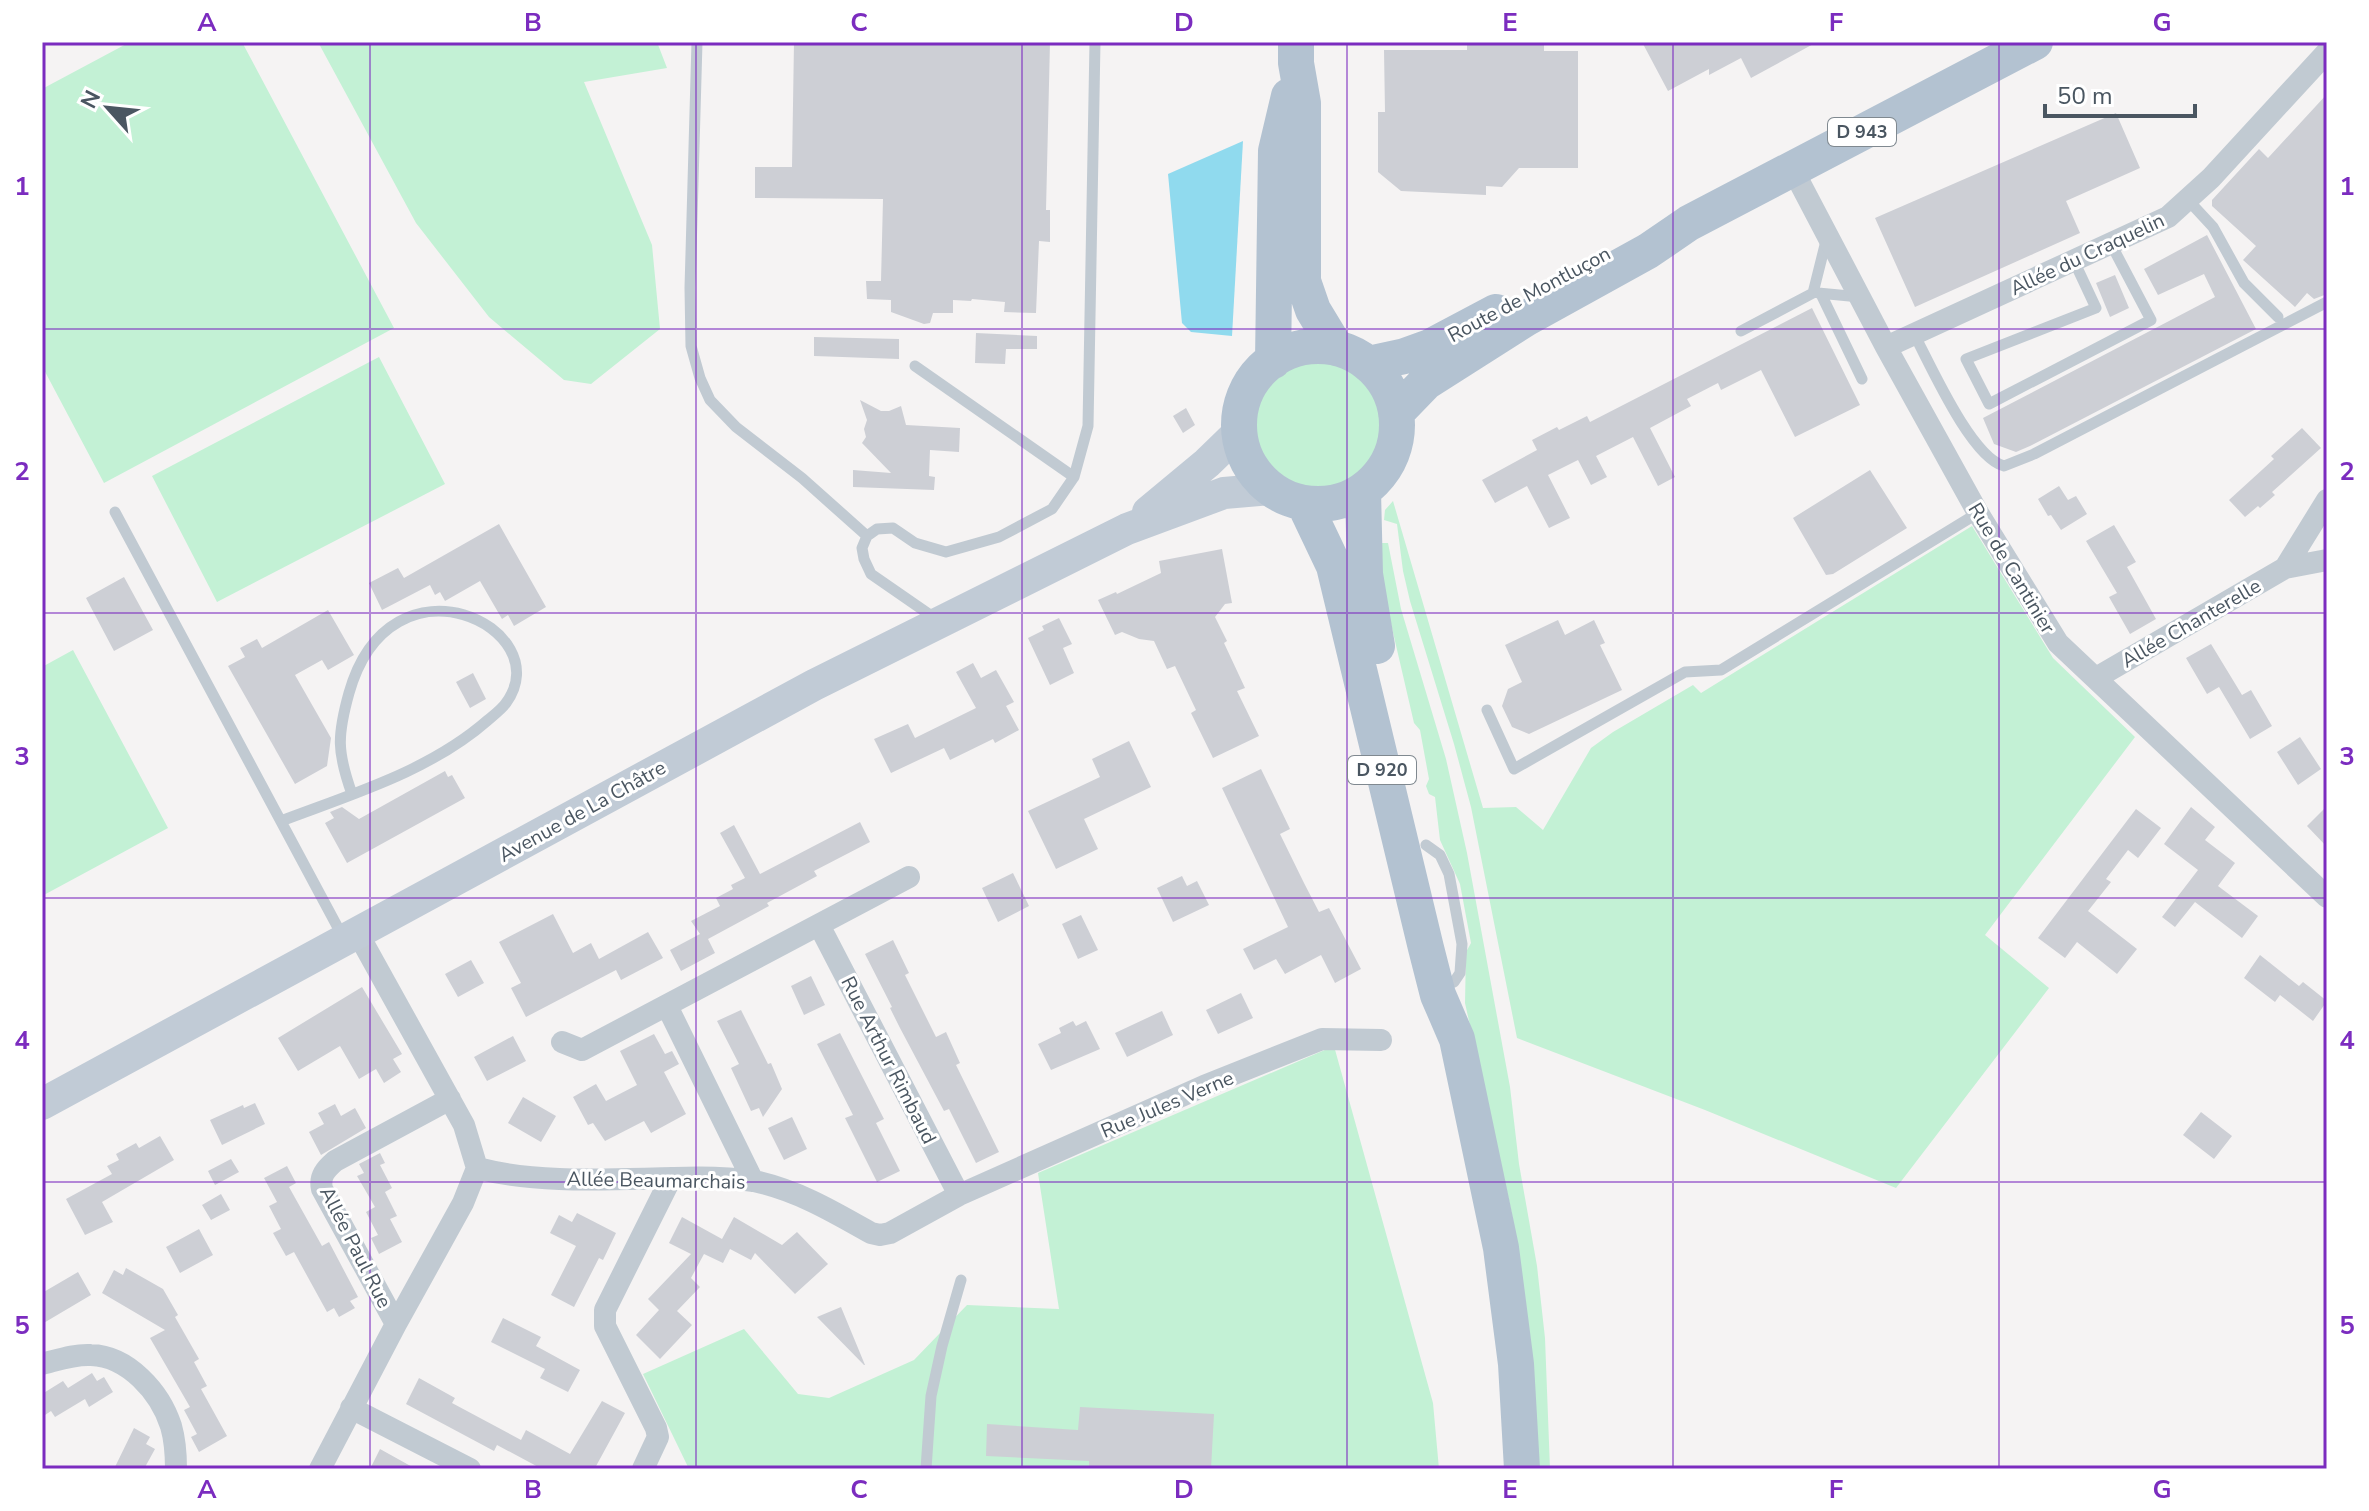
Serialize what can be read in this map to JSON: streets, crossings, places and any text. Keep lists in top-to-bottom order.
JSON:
{
  "streets": {
    "main road": [
      "D 943",
      "Route de Montluçon",
      "D 920",
      "Avenue de La Châtre"
    ],
    "street": [
      "Allée du Craquelin",
      "Rue de Cantinier",
      "Allée Chanterelle",
      "Rue Arthur Rimbaud",
      "Rue Jules Verne",
      "Allée Beaumarchais",
      "Allée Paul Rue"
    ]
  },
  "crossings": [
    ["Allée du Craquelin", "Rue de Cantinier"],
    ["Route de Montluçon", "Rue de Cantinier"],
    ["Route de Montluçon", "D 920"],
    ["Route de Montluçon", "Avenue de La Châtre"],
    ["Rue de Cantinier", "Allée Chanterelle"],
    ["D 920", "Avenue de La Châtre"],
    ["Rue Arthur Rimbaud", "Rue Jules Verne"],
    ["Rue Arthur Rimbaud", "Allée Beaumarchais"],
    ["Rue Jules Verne", "Allée Beaumarchais"]
  ],
  "scale_bar": "50 m",
  "north": "top left",
  "grid": {
    "columns": [
      "A",
      "B",
      "C",
      "D",
      "E",
      "F",
      "G"
    ],
    "rows": [
      "1",
      "2",
      "3",
      "4",
      "5"
    ]
  }
}
